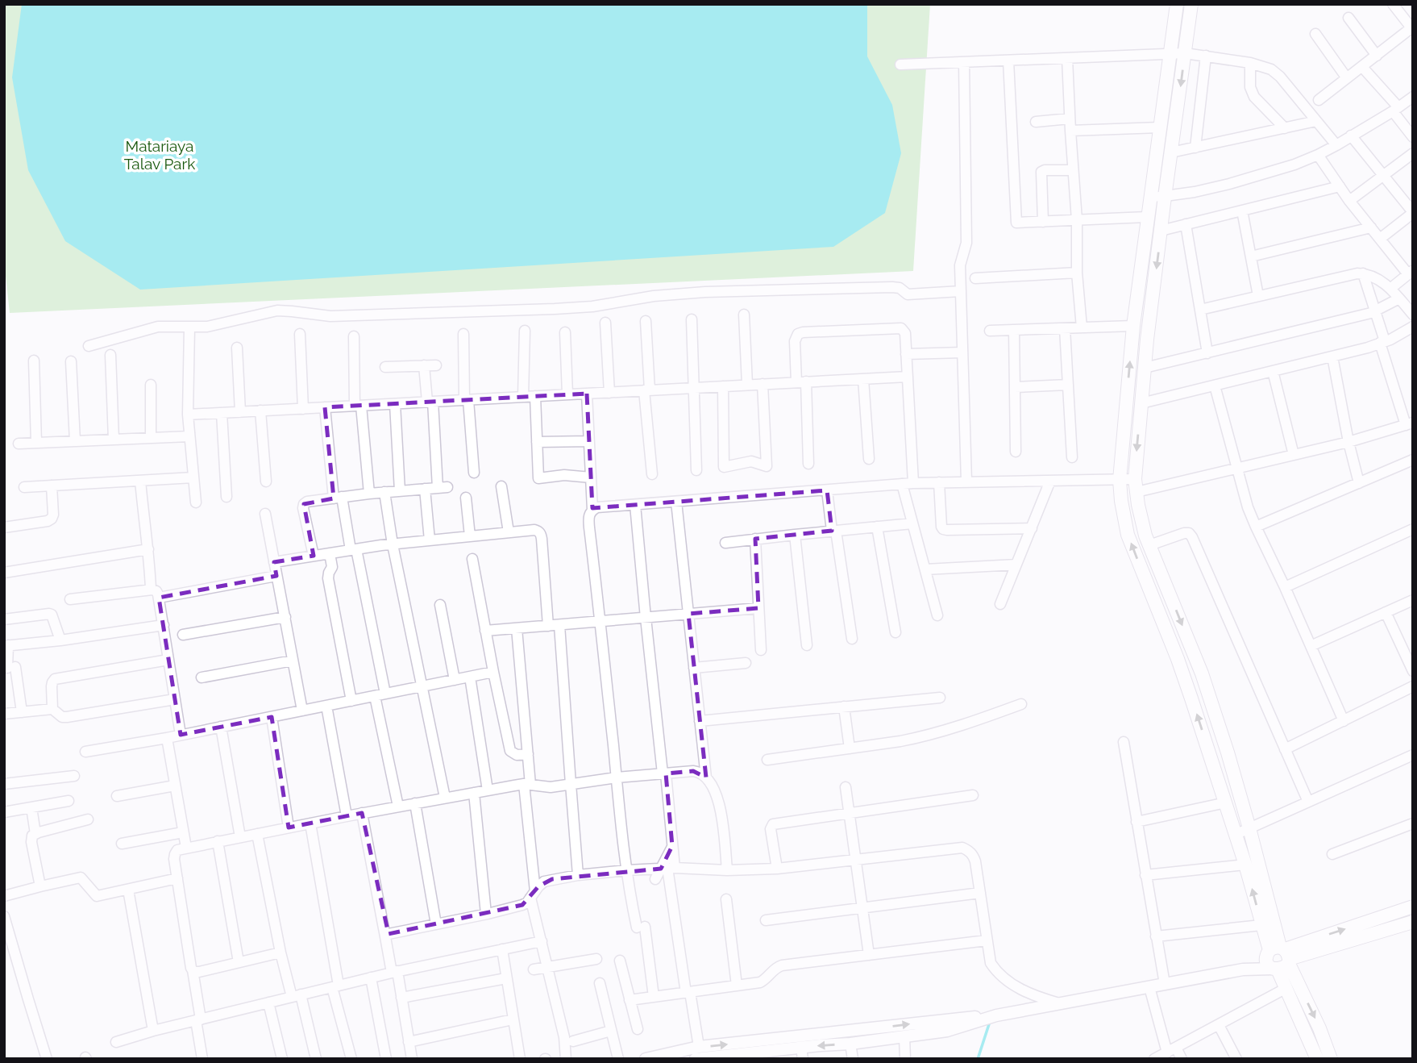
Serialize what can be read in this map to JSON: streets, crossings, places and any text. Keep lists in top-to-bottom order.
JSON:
{
  "parks": ["Matariaya Talav Park"]
}
